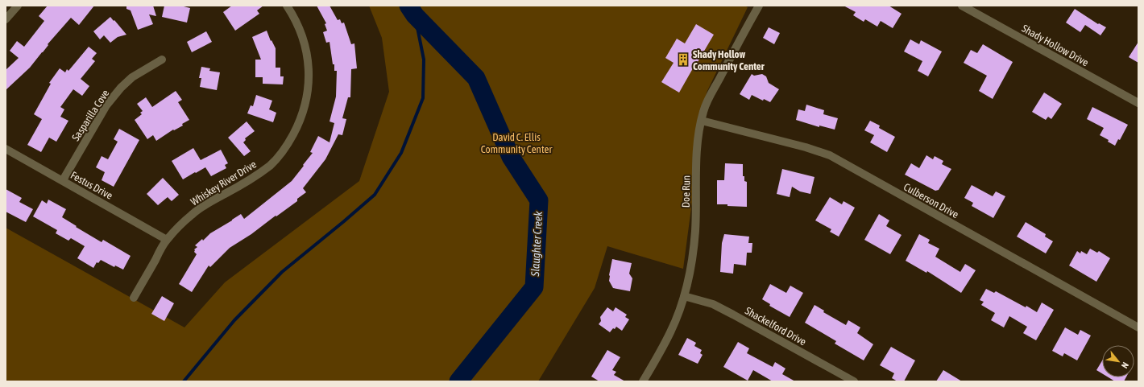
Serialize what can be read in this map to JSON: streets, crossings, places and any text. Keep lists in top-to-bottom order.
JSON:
{
  "streets": {
    "street": [
      "Shady Hollow Drive",
      "Sasparilla Cove",
      "Whiskey River Drive",
      "Festus Drive",
      "Doe Run",
      "Culberson Drive",
      "Shackelford Drive"
    ]
  },
  "crossings": [
    ["Sasparilla Cove", "Festus Drive"],
    ["Whiskey River Drive", "Festus Drive"],
    ["Doe Run", "Culberson Drive"],
    ["Doe Run", "Shackelford Drive"]
  ],
  "water": ["Slaughter Creek"],
  "parks": ["David C. Ellis Community Center"],
  "places": {
    "building": ["Shady Hollow Community Center"]
  },
  "north": "bottom right"
}
